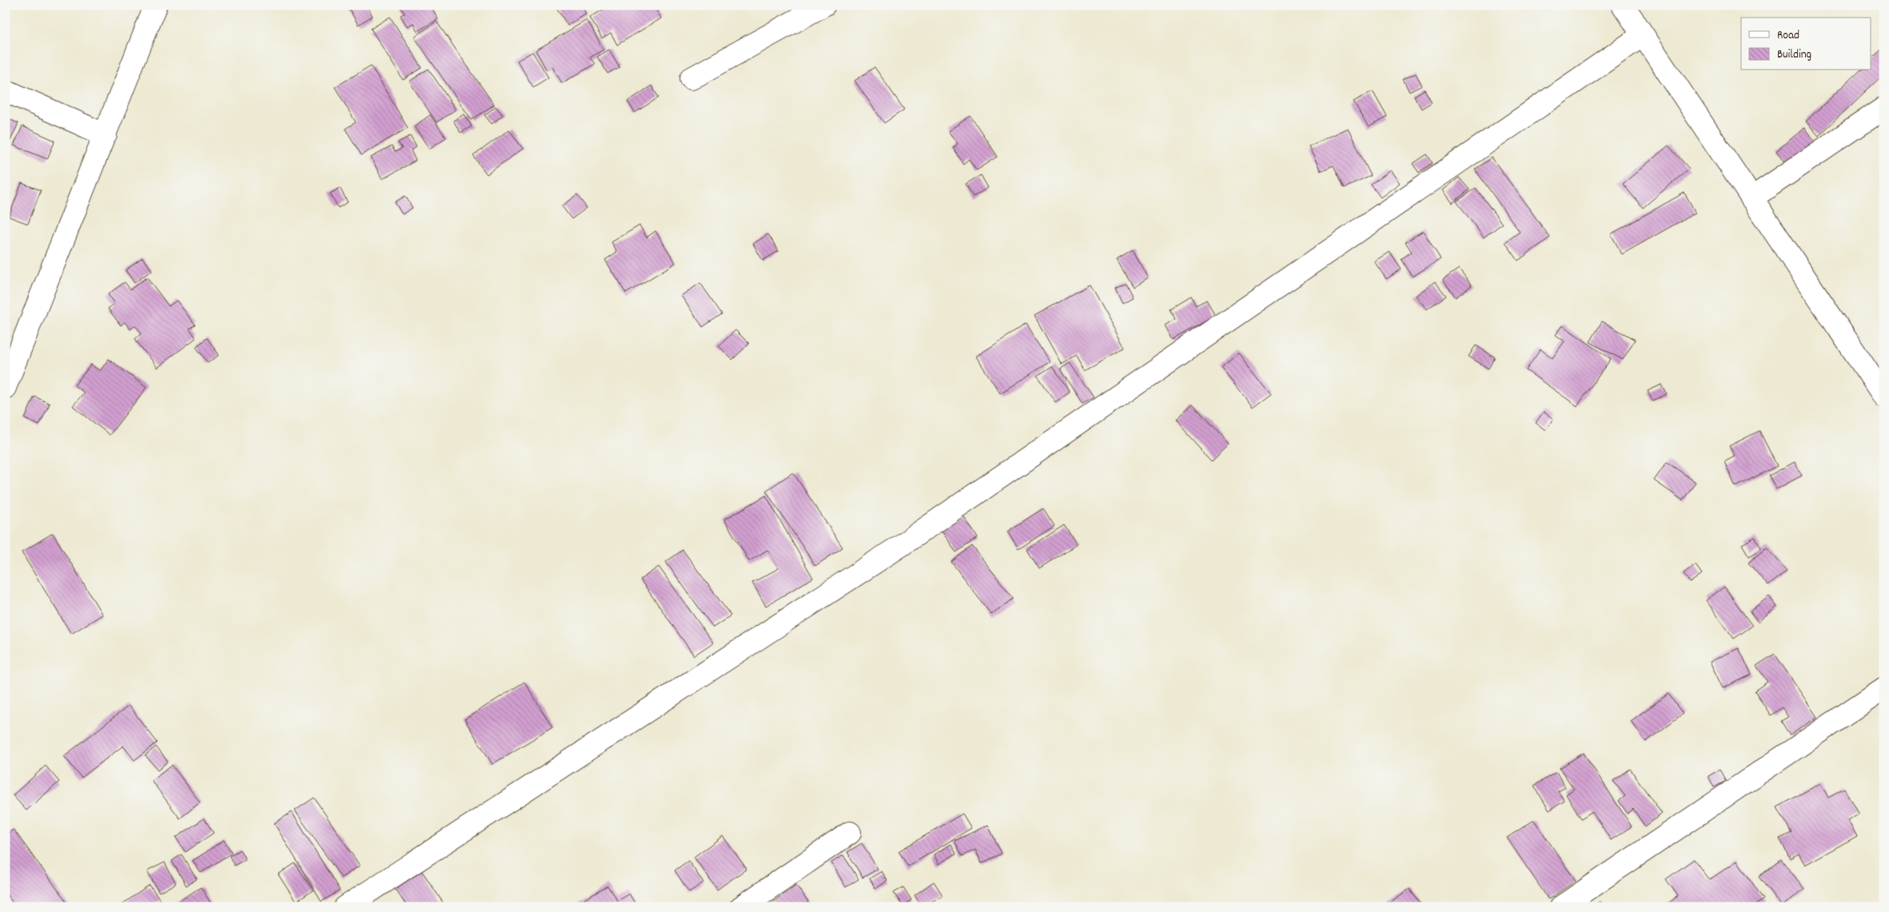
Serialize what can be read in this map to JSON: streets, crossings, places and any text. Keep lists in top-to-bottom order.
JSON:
{
  "legend": ["Road", "Building"]
}
